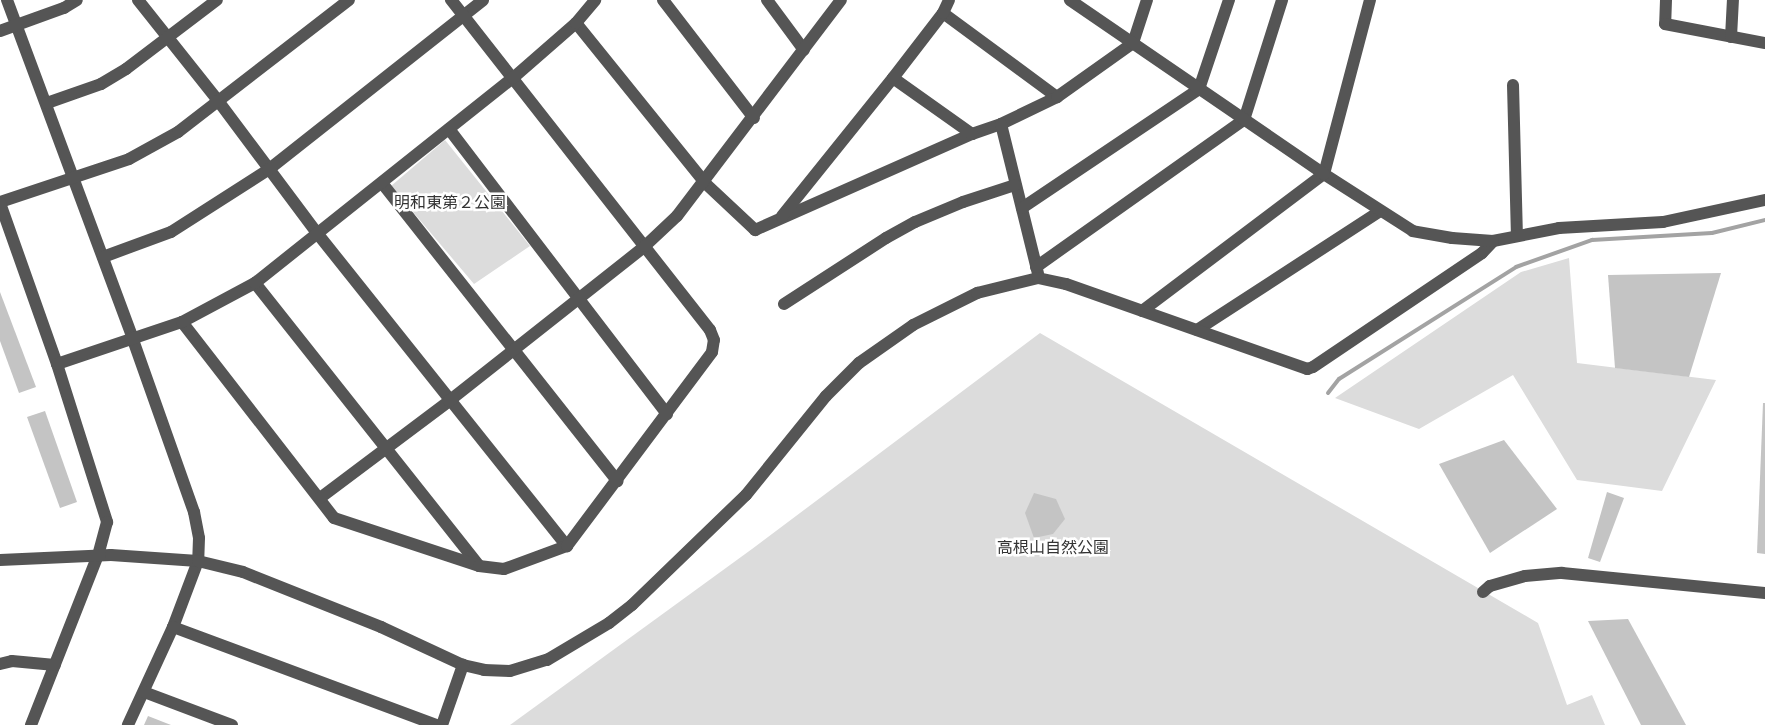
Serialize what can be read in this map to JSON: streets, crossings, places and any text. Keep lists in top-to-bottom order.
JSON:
{
  "parks": ["明和東第２公園", "高根山自然公園"]
}
